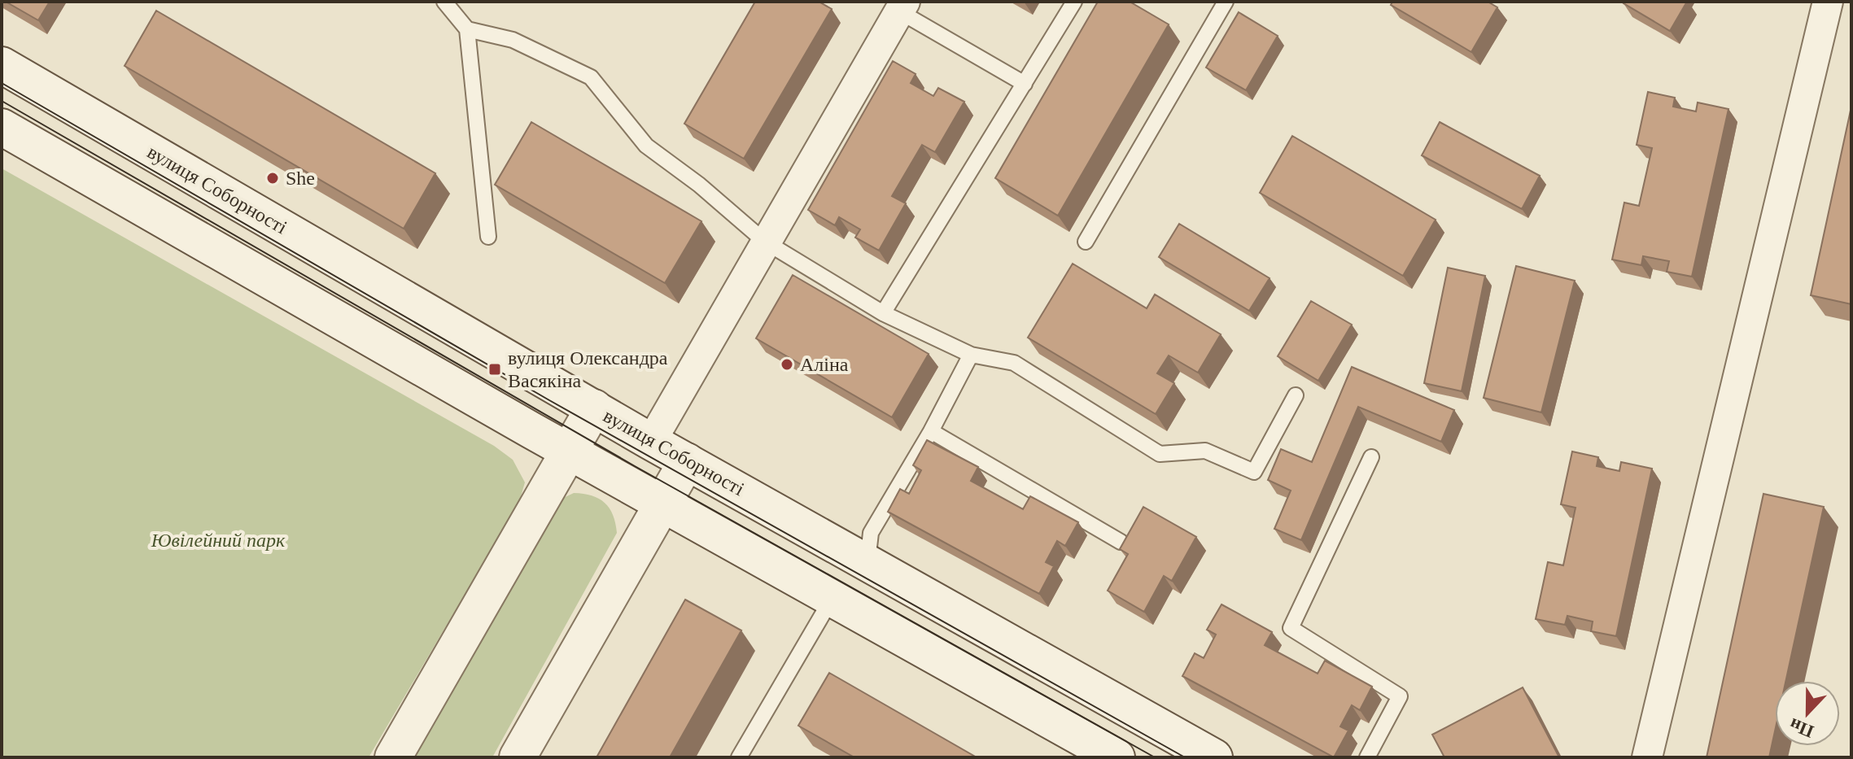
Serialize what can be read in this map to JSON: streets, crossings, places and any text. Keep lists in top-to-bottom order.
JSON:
{
  "streets": {
    "main road": ["вулиця Соборності"]
  },
  "parks": ["Ювілейний парк"],
  "places": {
    "other": ["She", "Аліна"],
    "transit": ["вулиця Олександра Васякіна"]
  },
  "north": "bottom"
}
